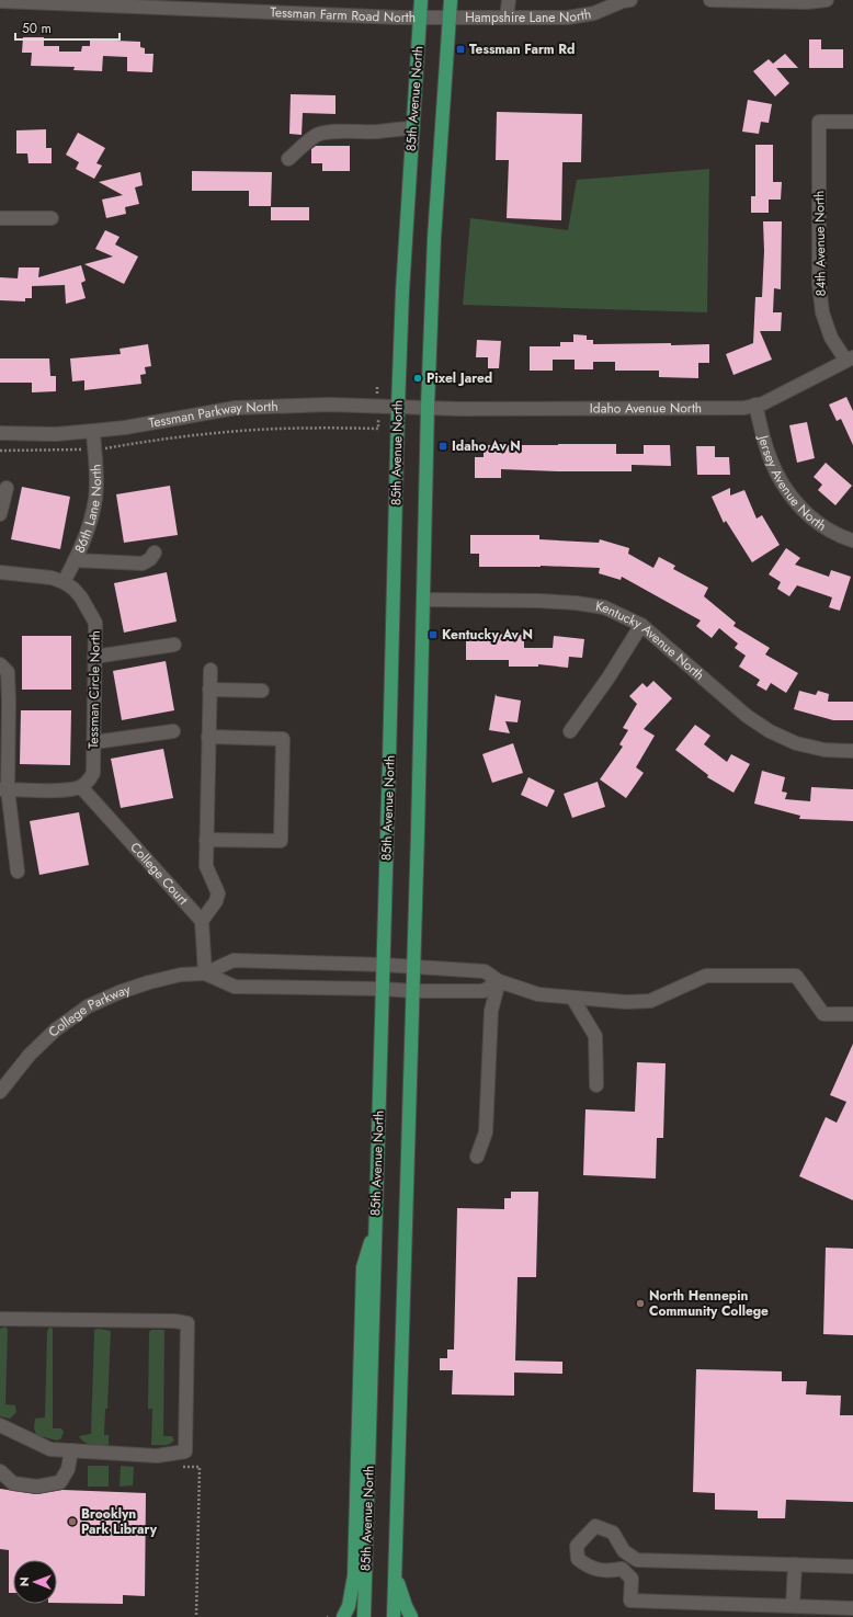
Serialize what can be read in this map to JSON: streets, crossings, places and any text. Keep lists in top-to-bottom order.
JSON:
{
  "streets": {
    "main road": ["85th Avenue North"],
    "street": [
      "Tessman Farm Road North",
      "Hampshire Lane North",
      "84th Avenue North",
      "Idaho Avenue North",
      "Tessman Parkway North",
      "Jersey Avenue North",
      "86th Lane North",
      "Kentucky Avenue North",
      "Tessman Circle North",
      "College Court",
      "College Parkway"
    ]
  },
  "crossings": [
    ["Tessman Farm Road North", "Hampshire Lane North"],
    ["Tessman Farm Road North", "85th Avenue North"],
    ["85th Avenue North", "Tessman Parkway North"],
    ["85th Avenue North", "College Parkway"],
    ["84th Avenue North", "Idaho Avenue North"],
    ["Idaho Avenue North", "Tessman Parkway North"],
    ["Idaho Avenue North", "Jersey Avenue North"],
    ["Tessman Parkway North", "86th Lane North"],
    ["86th Lane North", "Tessman Circle North"],
    ["Tessman Circle North", "College Court"]
  ],
  "places": {
    "transit": ["Tessman Farm Rd", "Idaho Av N", "Kentucky Av N"],
    "other": ["Pixel Jared", "North Hennepin Community College", "Brooklyn Park Library"]
  },
  "scale_bar": "50 m",
  "north": "left"
}
